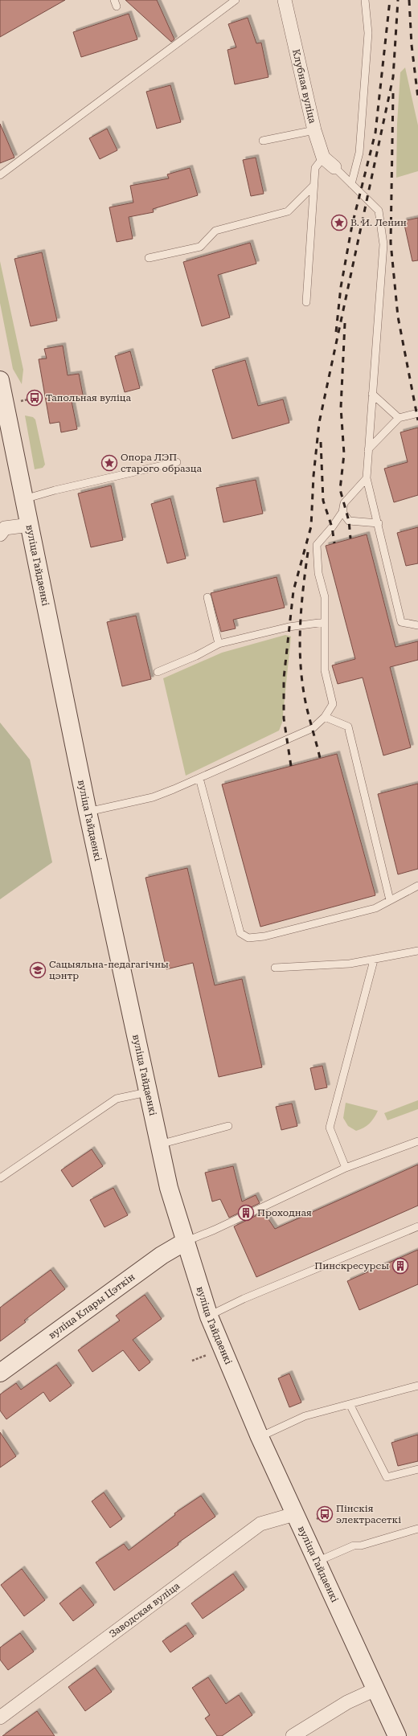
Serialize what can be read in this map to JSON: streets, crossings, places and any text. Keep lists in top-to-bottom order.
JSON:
{
  "streets": {
    "street": [
      "Клубная вуліца",
      "вуліца Гайдаенкі",
      "вуліца Клары Цэткін",
      "Заводская вуліца"
    ]
  },
  "crossings": [
    ["вуліца Гайдаенкі", "вуліца Клары Цэткін"],
    ["вуліца Гайдаенкі", "Заводская вуліца"]
  ],
  "places": {
    "place": ["В. И. Ленин", "Опора ЛЭП старого образца"],
    "bus stop": ["Тапольная вуліца", "Пінскія электрасеткі"],
    "school or university": ["Сацыяльна-педагагічны цэнтр"],
    "building": ["Проходная", "Пинскресурсы"]
  }
}
